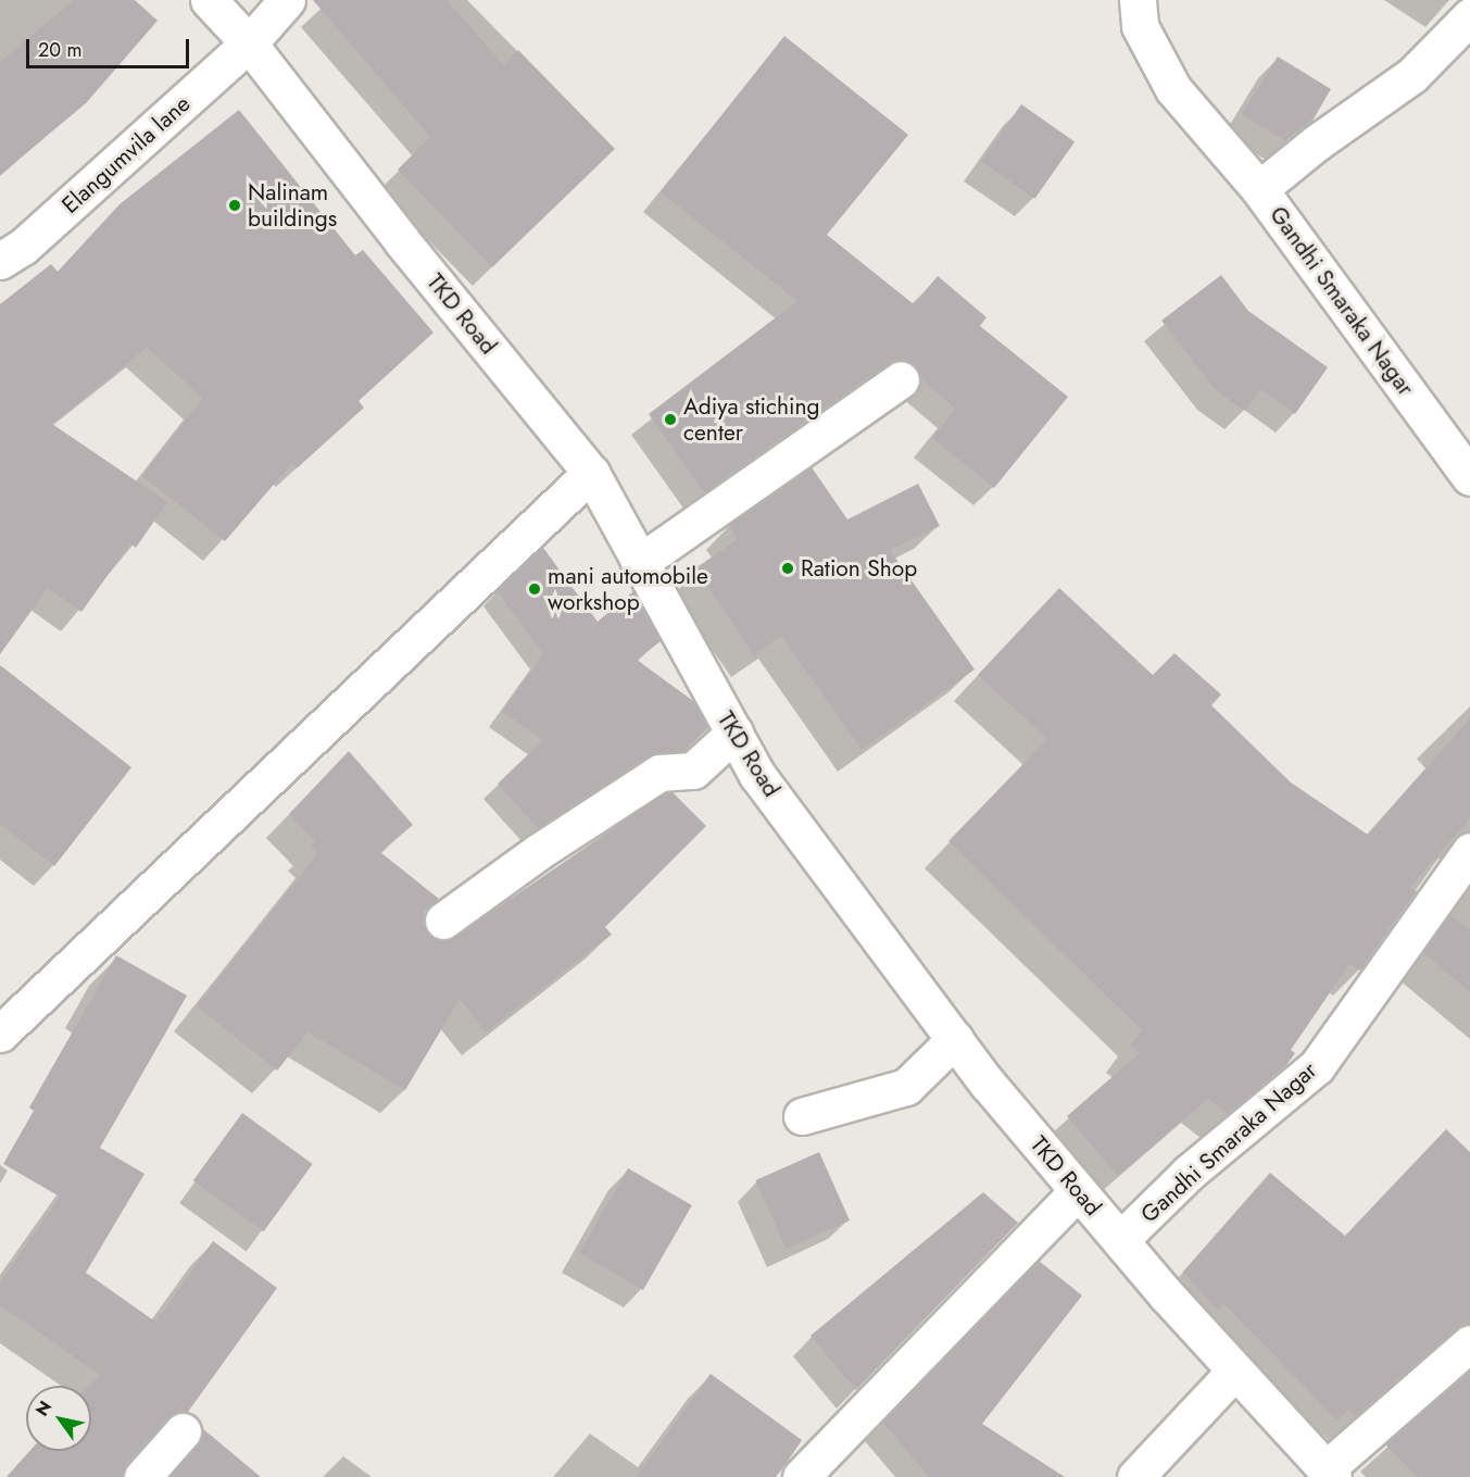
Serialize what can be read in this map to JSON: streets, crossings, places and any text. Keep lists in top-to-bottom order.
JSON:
{
  "streets": {
    "street": ["Elangumvila lane", "Gandhi Smaraka Nagar", "TKD Road"]
  },
  "crossings": [
    ["Elangumvila lane", "TKD Road"],
    ["Gandhi Smaraka Nagar", "TKD Road"]
  ],
  "places": [
    "Nalinam buildings",
    "Adiya stiching center",
    "Ration Shop",
    "mani automobile workshop"
  ],
  "scale_bar": "20 m",
  "north": "top left"
}
